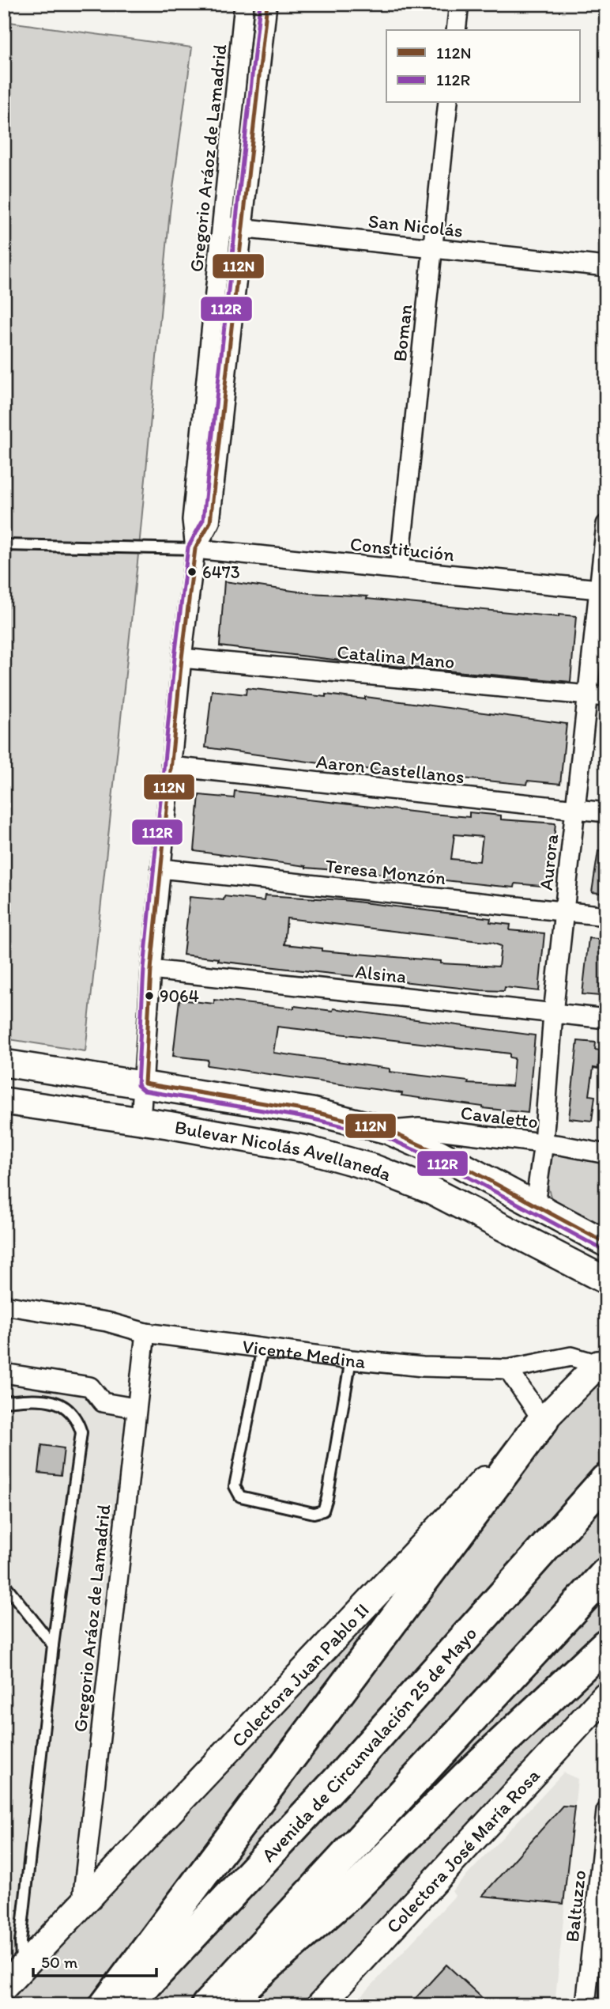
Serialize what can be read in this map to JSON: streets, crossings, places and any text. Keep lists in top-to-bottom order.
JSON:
{
  "streets": {
    "highway": ["Avenida de Circunvalación 25 de Mayo"],
    "main road": ["Bulevar Nicolás Avellaneda", "Colectora Juan Pablo II", "Colectora José María Rosa"],
    "street": [
      "Gregorio Aráoz de Lamadrid",
      "San Nicolás",
      "Boman",
      "Constitución",
      "Catalina Mano",
      "Aaron Castellanos",
      "Aurora",
      "Teresa Monzón",
      "Alsina",
      "Cavaletto",
      "Vicente Medina",
      "Baltuzzo"
    ]
  },
  "crossings": [
    ["Gregorio Aráoz de Lamadrid", "San Nicolás"],
    ["Gregorio Aráoz de Lamadrid", "Constitución"],
    ["Gregorio Aráoz de Lamadrid", "Catalina Mano"],
    ["Gregorio Aráoz de Lamadrid", "Aaron Castellanos"],
    ["Gregorio Aráoz de Lamadrid", "Teresa Monzón"],
    ["Gregorio Aráoz de Lamadrid", "Alsina"],
    ["Gregorio Aráoz de Lamadrid", "Bulevar Nicolás Avellaneda"],
    ["Gregorio Aráoz de Lamadrid", "Vicente Medina"],
    ["Gregorio Aráoz de Lamadrid", "Colectora Juan Pablo II"],
    ["San Nicolás", "Boman"],
    ["Boman", "Constitución"],
    ["Constitución", "Aurora"],
    ["Catalina Mano", "Aurora"],
    ["Aaron Castellanos", "Aurora"],
    ["Aurora", "Teresa Monzón"],
    ["Aurora", "Alsina"],
    ["Aurora", "Cavaletto"],
    ["Aurora", "Bulevar Nicolás Avellaneda"],
    ["Cavaletto", "Bulevar Nicolás Avellaneda"],
    ["Vicente Medina", "Colectora Juan Pablo II"]
  ],
  "places": ["6473", "9064"],
  "lines": ["transit line 112N", "transit line 112R"],
  "legend": ["112N", "112R"],
  "scale_bar": "50 m"
}
